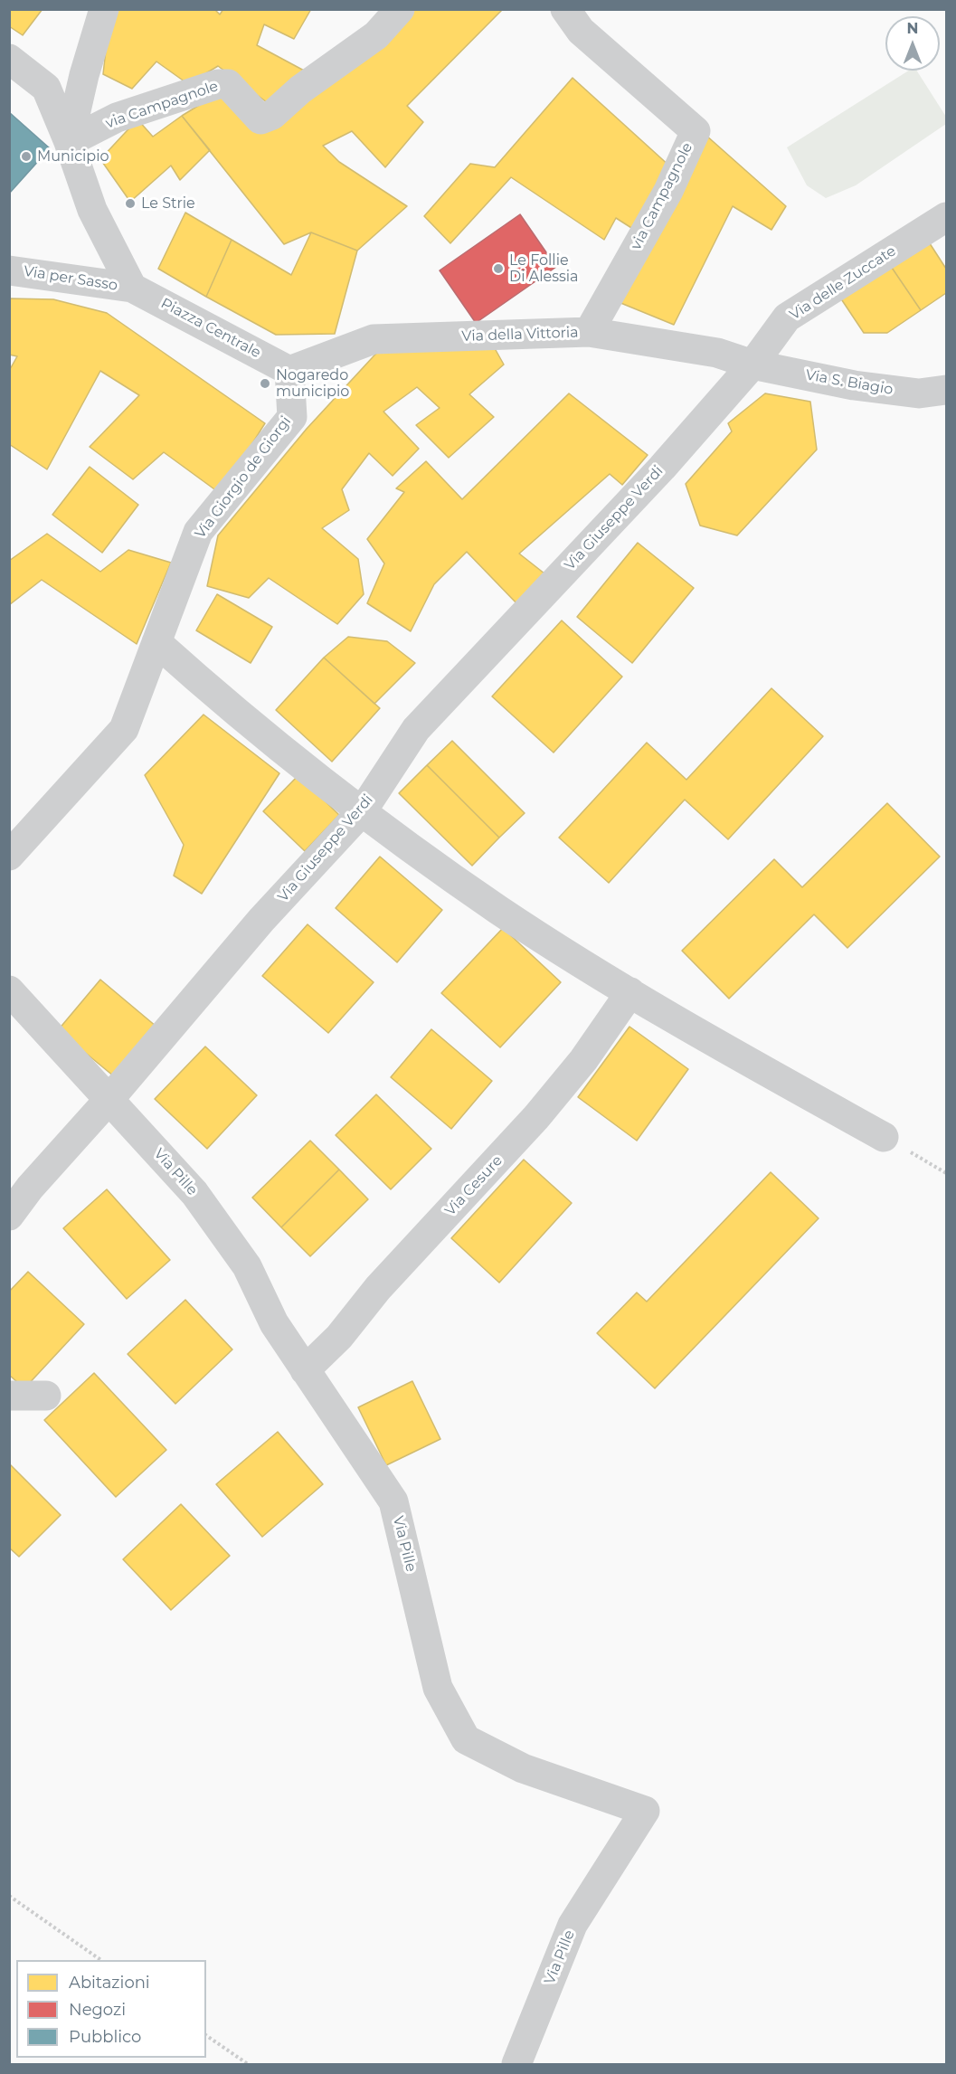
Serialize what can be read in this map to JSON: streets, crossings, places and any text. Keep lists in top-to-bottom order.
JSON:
{
  "streets": {
    "street": [
      "via Campagnole",
      "Via per Sasso",
      "Via delle Zuccate",
      "Piazza Centrale",
      "Via della Vittoria",
      "Via S. Biagio",
      "Via Giorgio de Giorgi",
      "Via Giuseppe Verdi",
      "Via Pille",
      "Via Cesure"
    ]
  },
  "crossings": [
    ["via Campagnole", "Via della Vittoria"],
    ["Via per Sasso", "Piazza Centrale"],
    ["Via delle Zuccate", "Via della Vittoria"],
    ["Via delle Zuccate", "Via S. Biagio"],
    ["Via delle Zuccate", "Via Giuseppe Verdi"],
    ["Piazza Centrale", "Via della Vittoria"],
    ["Piazza Centrale", "Via Giorgio de Giorgi"],
    ["Via della Vittoria", "Via S. Biagio"],
    ["Via della Vittoria", "Via Giorgio de Giorgi"],
    ["Via della Vittoria", "Via Giuseppe Verdi"],
    ["Via S. Biagio", "Via Giuseppe Verdi"],
    ["Via Giuseppe Verdi", "Via Pille"],
    ["Via Pille", "Via Cesure"]
  ],
  "places": [
    "Municipio",
    "Le Strie",
    "Le Follie Di Alessia",
    "Nogaredo municipio"
  ],
  "legend": ["Abitazioni", "Negozi", "Pubblico"],
  "north": "top"
}
